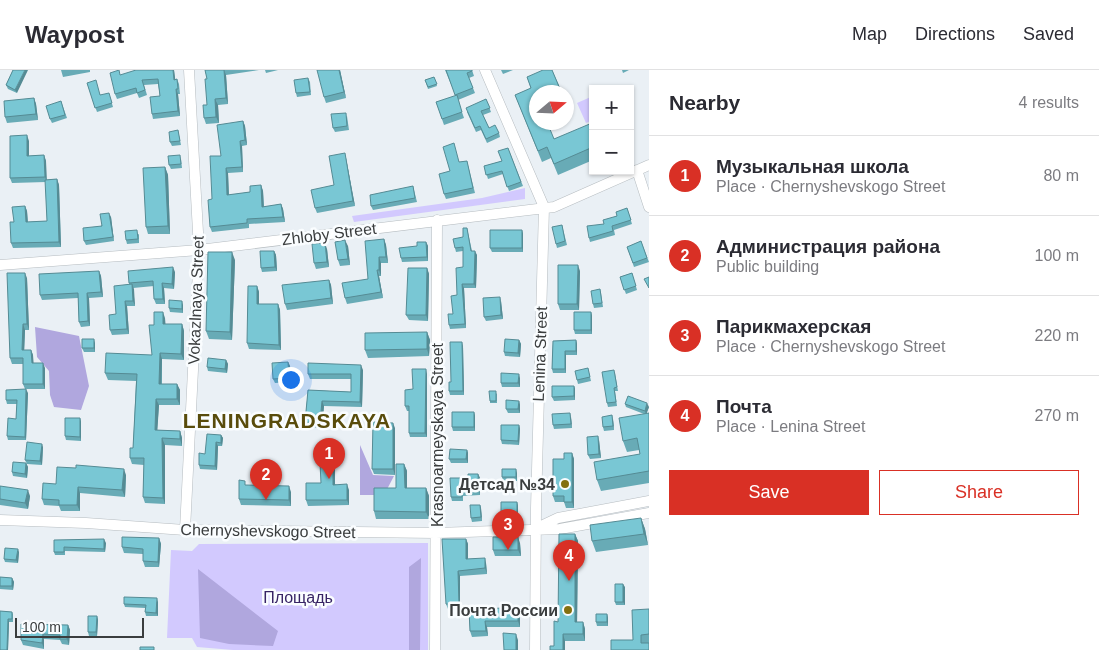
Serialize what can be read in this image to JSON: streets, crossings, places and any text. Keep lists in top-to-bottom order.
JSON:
{
  "streets": {
    "street": [
      "Zhloby Street",
      "Vokazlnaya Street",
      "Lenina Street",
      "Krasnoarmeyskaya Street",
      "Chernyshevskogo Street"
    ]
  },
  "crossings": [
    ["Zhloby Street", "Vokazlnaya Street"],
    ["Zhloby Street", "Lenina Street"],
    ["Zhloby Street", "Krasnoarmeyskaya Street"],
    ["Vokazlnaya Street", "Chernyshevskogo Street"],
    ["Lenina Street", "Chernyshevskogo Street"],
    ["Krasnoarmeyskaya Street", "Chernyshevskogo Street"]
  ],
  "districts": ["LENINGRADSKAYA"],
  "parks": ["Площадь"],
  "places": ["Детсад №34", "Почта России"],
  "scale_bar": "100 m",
  "north": "right",
  "page": {
    "header": "Waypost",
    "nav": ["Map", "Directions", "Saved"],
    "heading": ["Nearby", "4 results"],
    "map_buttons": ["+", "−"],
    "list": [
      {
        "mark": "1",
        "name": "Музыкальная школа",
        "note": "Place · Chernyshevskogo Street",
        "value": "80 m"
      },
      {
        "mark": "2",
        "name": "Администрация района",
        "note": "Public building",
        "value": "100 m"
      },
      {
        "mark": "3",
        "name": "Парикмахерская",
        "note": "Place · Chernyshevskogo Street",
        "value": "220 m"
      },
      {
        "mark": "4",
        "name": "Почта",
        "note": "Place · Lenina Street",
        "value": "270 m"
      }
    ],
    "pins": [
      "1",
      "2",
      "3",
      "4"
    ],
    "buttons": ["Save", "Share"],
    "scale": "100 m"
  }
}
